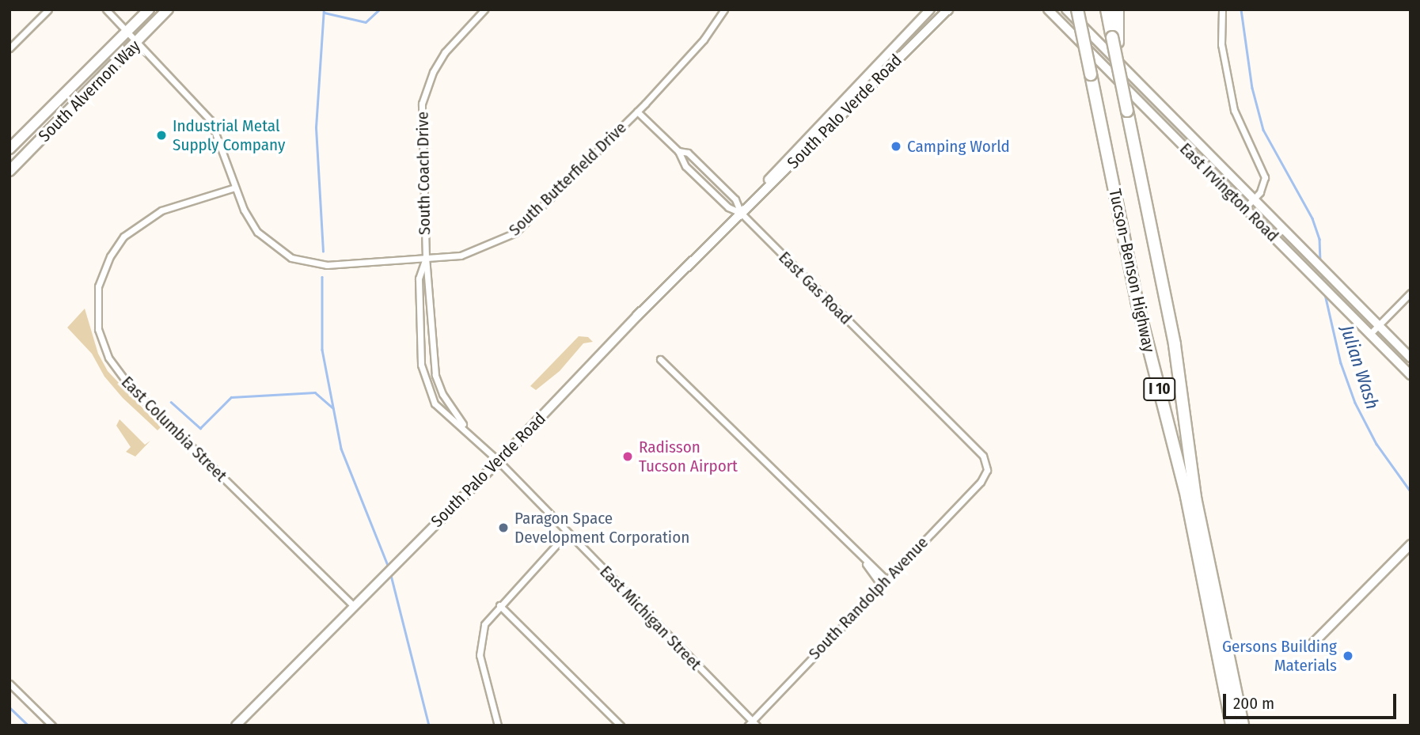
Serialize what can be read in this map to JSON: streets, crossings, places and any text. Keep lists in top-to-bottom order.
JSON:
{
  "streets": {
    "highway": ["Tucson–Benson Highway", "I 10"],
    "main road": ["South Alvernon Way", "South Palo Verde Road", "East Irvington Road"],
    "street": [
      "South Coach Drive",
      "South Butterfield Drive",
      "East Gas Road",
      "East Columbia Street",
      "South Randolph Avenue",
      "East Michigan Street"
    ]
  },
  "crossings": [
    ["South Palo Verde Road", "South Coach Drive"],
    ["South Palo Verde Road", "East Gas Road"],
    ["South Palo Verde Road", "East Columbia Street"],
    ["South Palo Verde Road", "East Michigan Street"],
    ["South Coach Drive", "South Butterfield Drive"],
    ["South Coach Drive", "East Michigan Street"],
    ["South Butterfield Drive", "East Gas Road"],
    ["South Butterfield Drive", "East Columbia Street"],
    ["East Gas Road", "South Randolph Avenue"],
    ["South Randolph Avenue", "East Michigan Street"]
  ],
  "water": ["Julian Wash"],
  "places": [
    "Industrial Metal Supply Company",
    "Camping World",
    "Radisson Tucson Airport",
    "Paragon Space Development Corporation",
    "Gersons Building Materials"
  ],
  "scale_bar": "200 m"
}
